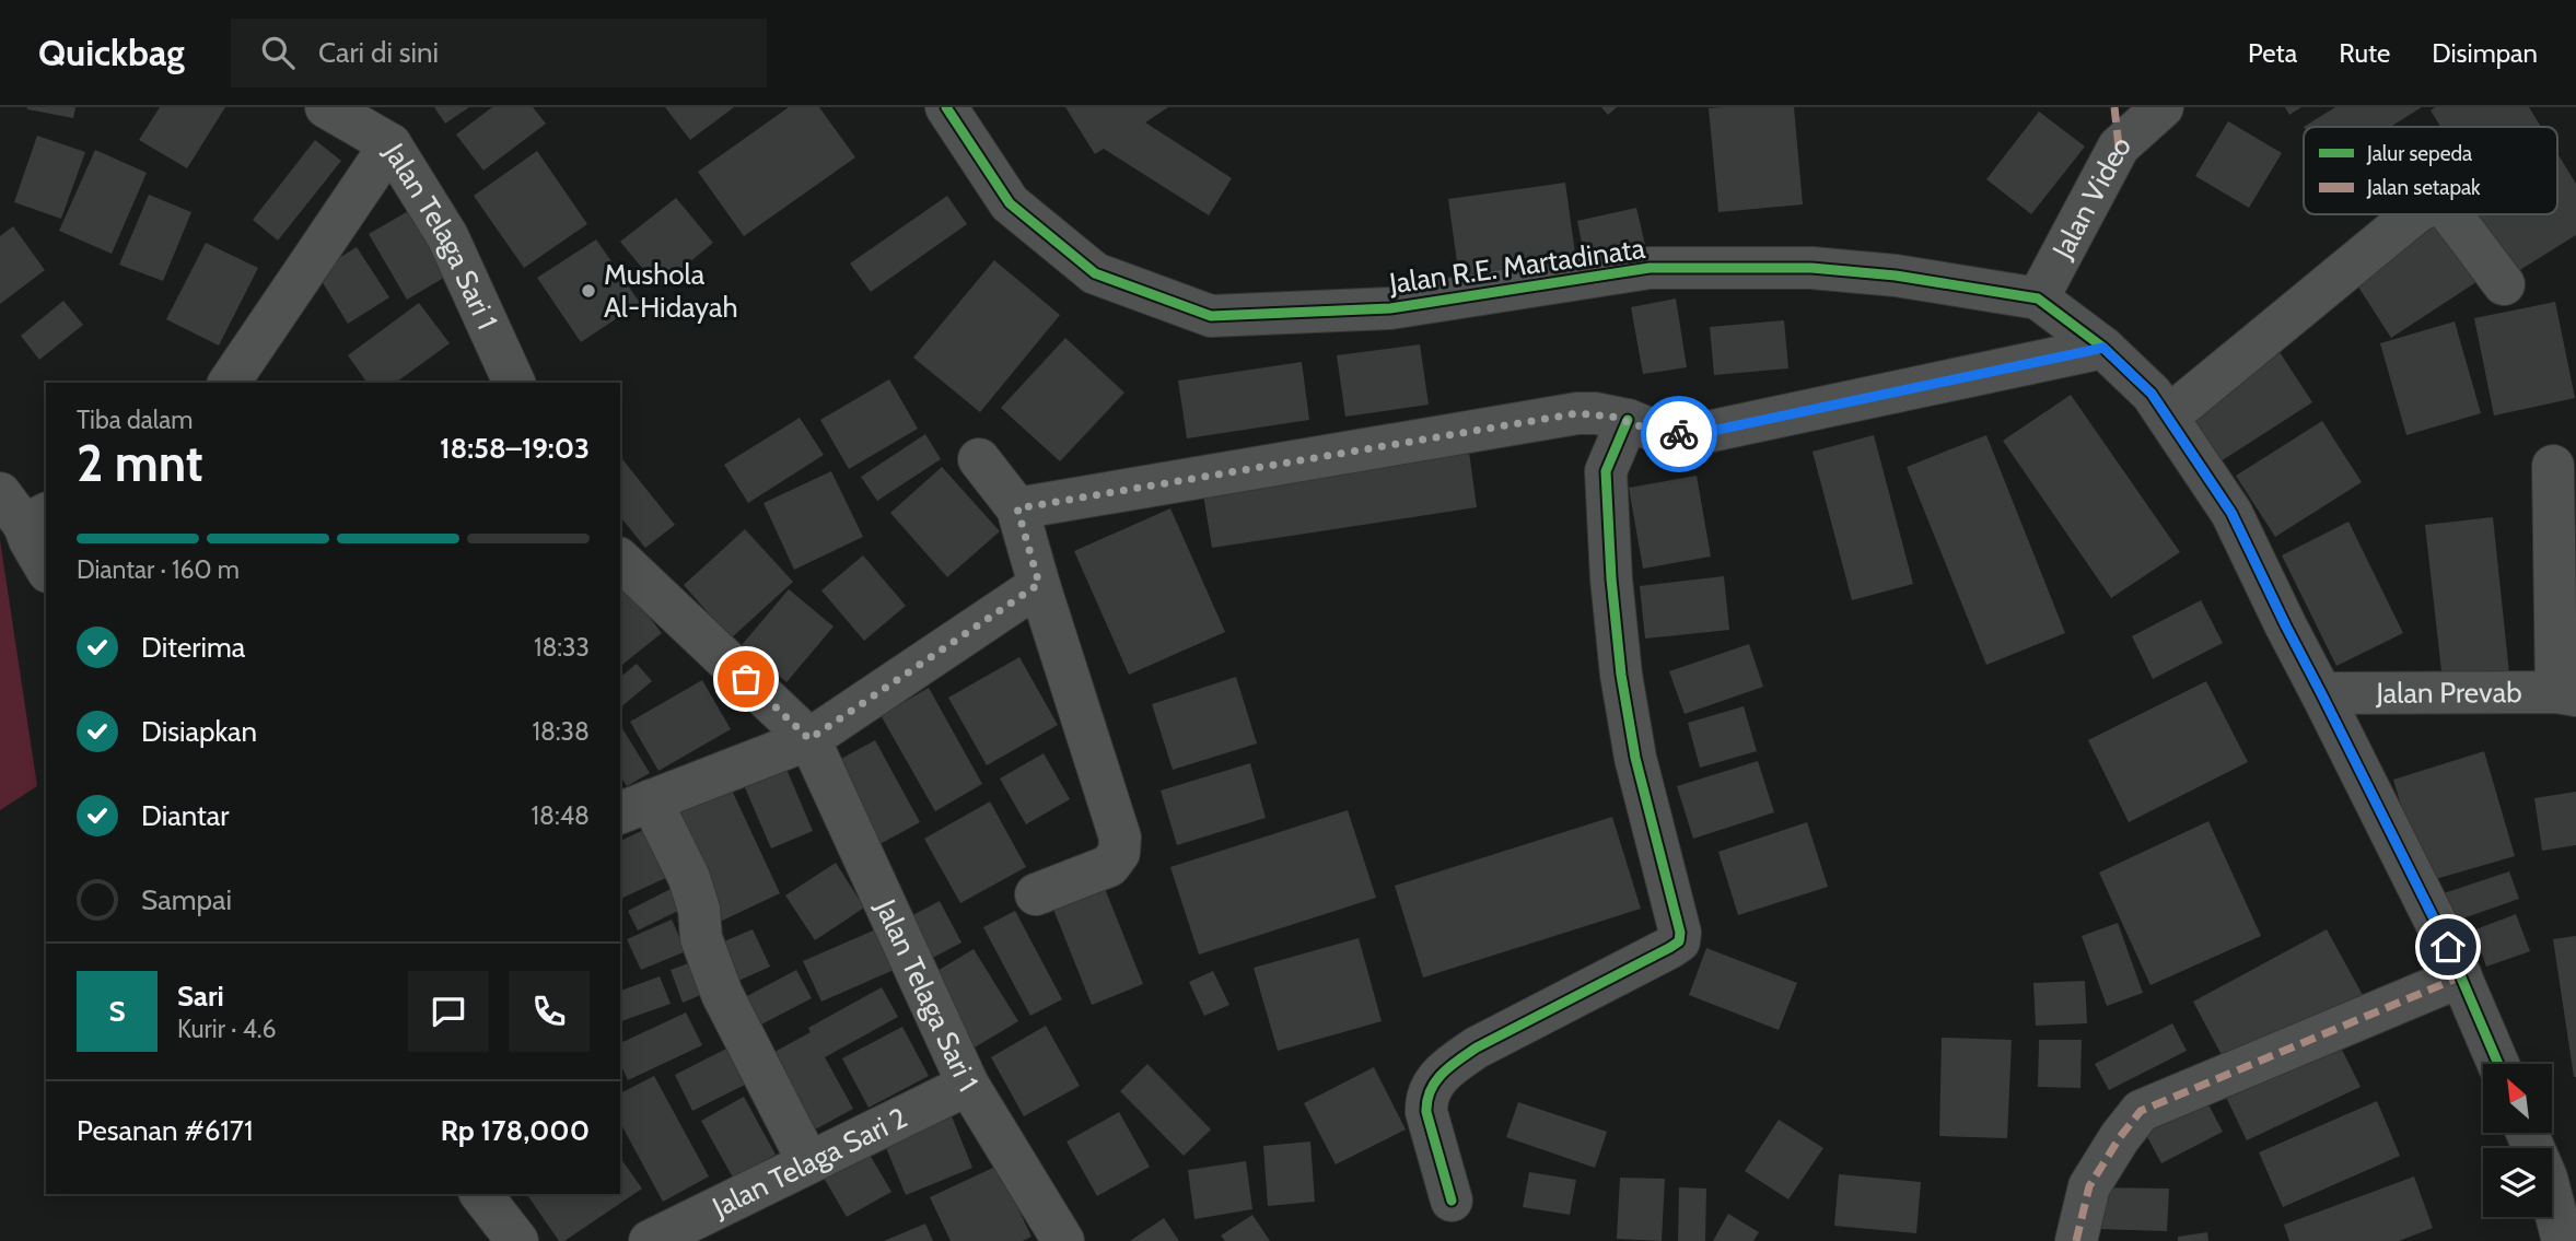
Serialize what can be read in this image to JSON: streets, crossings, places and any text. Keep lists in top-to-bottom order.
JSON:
{
  "streets": {
    "street": [
      "Jalan Video",
      "Jalan Telaga Sari 1",
      "Jalan R.E. Martadinata",
      "Jalan Prevab",
      "Jalan Telaga Sari 2"
    ]
  },
  "crossings": [
    ["Jalan Video", "Jalan R.E. Martadinata"],
    ["Jalan Telaga Sari 1", "Jalan Telaga Sari 2"],
    ["Jalan R.E. Martadinata", "Jalan Prevab"]
  ],
  "places": ["Mushola Al-Hidayah"],
  "legend": ["Jalur sepeda", "Jalan setapak"],
  "north": "top left",
  "page": {
    "header": "Quickbag",
    "search": "Cari di sini",
    "nav": ["Peta", "Rute", "Disimpan"],
    "heading": ["2 mnt", "Tiba dalam", "18:58–19:03"],
    "panel": [
      "Sari",
      "Kurir · 4.6",
      "Pesanan #6171",
      "Rp 178,000"
    ],
    "bar": "Diantar · 160 m",
    "list": [
      ["Diterima", "18:33"],
      ["Disiapkan", "18:38"],
      ["Diantar", "18:48"],
      "Sampai"
    ],
    "round": "S"
  }
}
